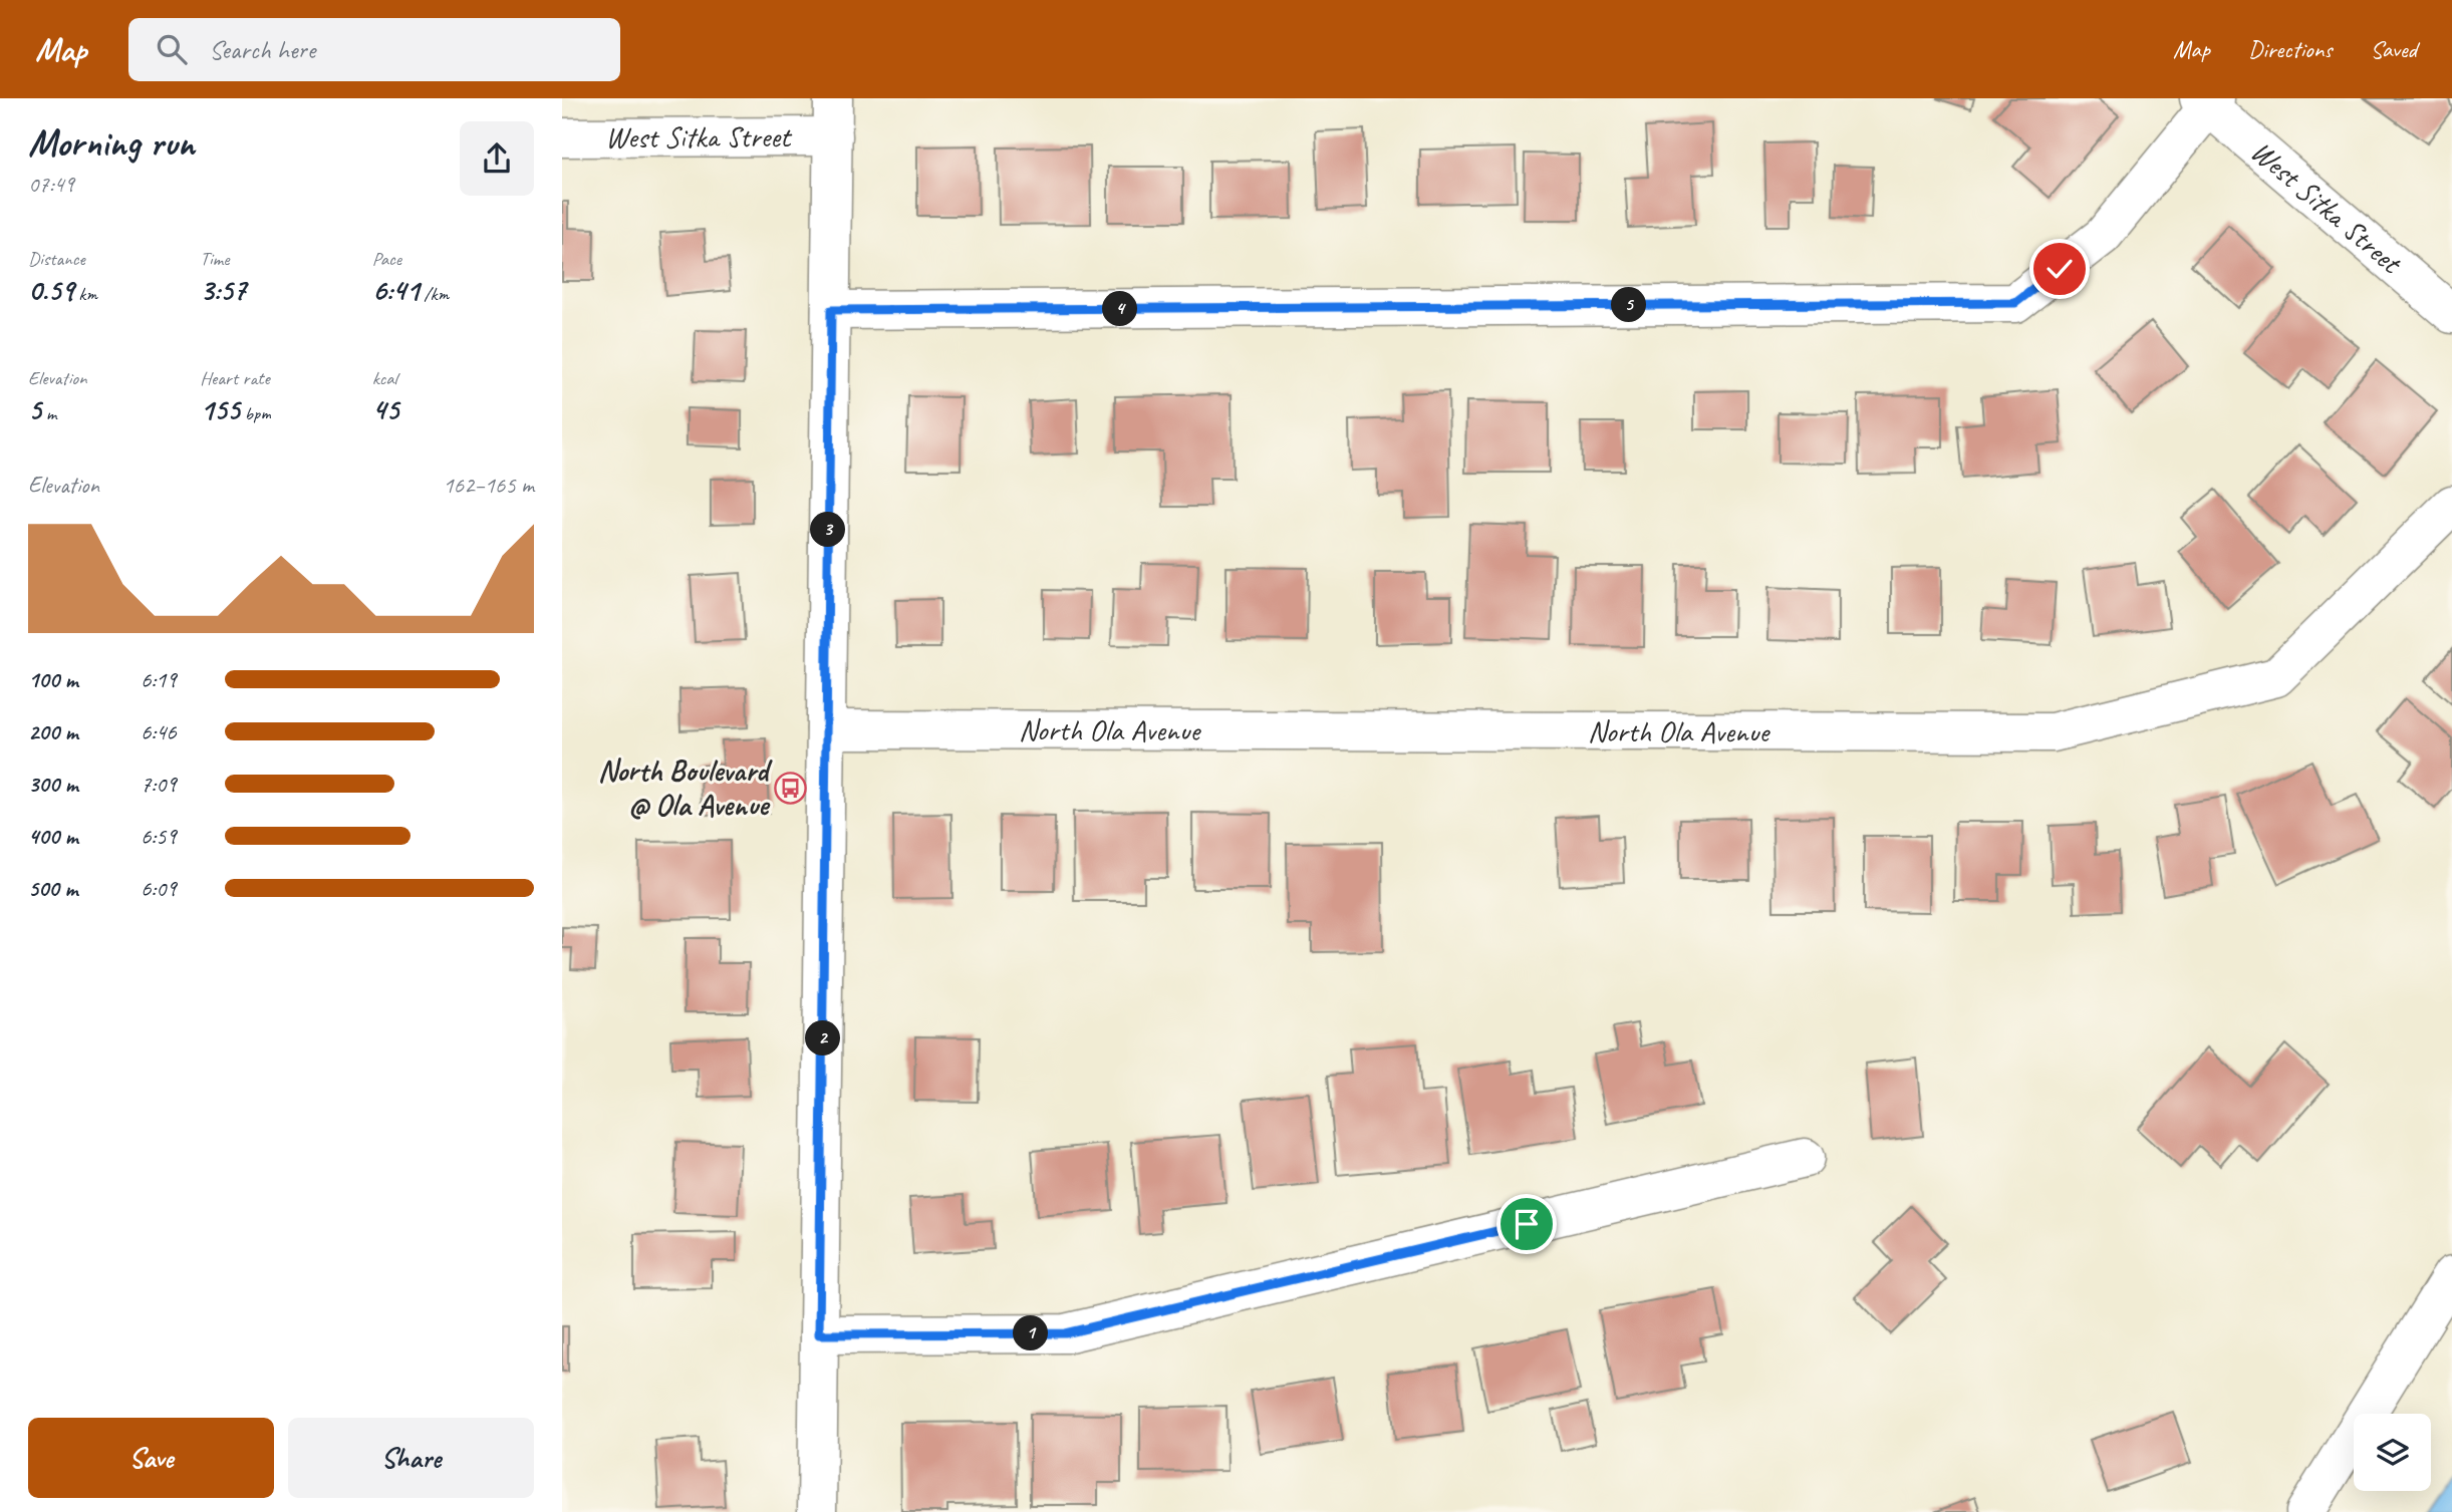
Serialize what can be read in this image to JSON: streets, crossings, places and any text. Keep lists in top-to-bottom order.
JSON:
{
  "streets": {
    "street": ["West Sitka Street", "North Ola Avenue"]
  },
  "places": {
    "bus stop": ["North Boulevard @ Ola Avenue"]
  },
  "page": {
    "header": "Map",
    "search": "Search here",
    "nav": ["Map", "Directions", "Saved"],
    "heading": ["Morning run", "07:49"],
    "stats": [
      ["Distance", "0.59 km"],
      ["Time", "3:57"],
      ["Pace", "6:41 /km"],
      ["Elevation", "5 m"],
      ["Heart rate", "155 bpm"],
      ["kcal", "45"]
    ],
    "pins": [
      "5",
      "4",
      "3",
      "2",
      "1"
    ],
    "chart": ["Elevation", "162–165 m"],
    "list": [
      {
        "name": "100 m",
        "note": "6:19"
      },
      {
        "name": "200 m",
        "note": "6:46"
      },
      {
        "name": "300 m",
        "note": "7:09"
      },
      {
        "name": "400 m",
        "note": "6:59"
      },
      {
        "name": "500 m",
        "note": "6:09"
      }
    ],
    "buttons": ["Save", "Share"]
  }
}
